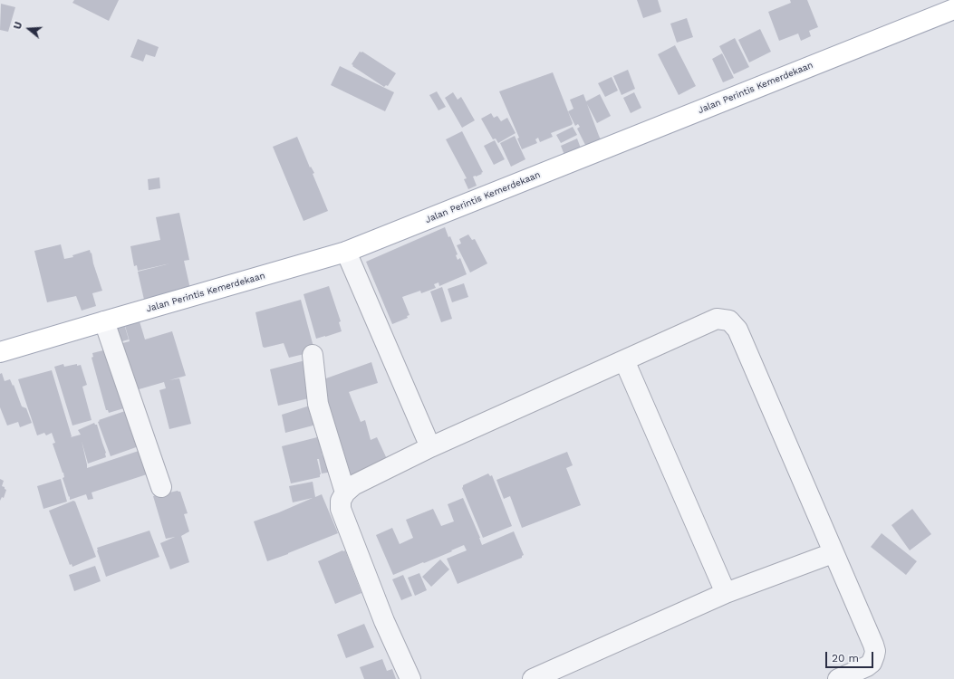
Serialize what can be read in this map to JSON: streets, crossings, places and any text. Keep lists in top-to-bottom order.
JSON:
{
  "streets": {
    "main road": ["Jalan Perintis Kemerdekaan"]
  },
  "scale_bar": "20 m",
  "north": "left"
}
